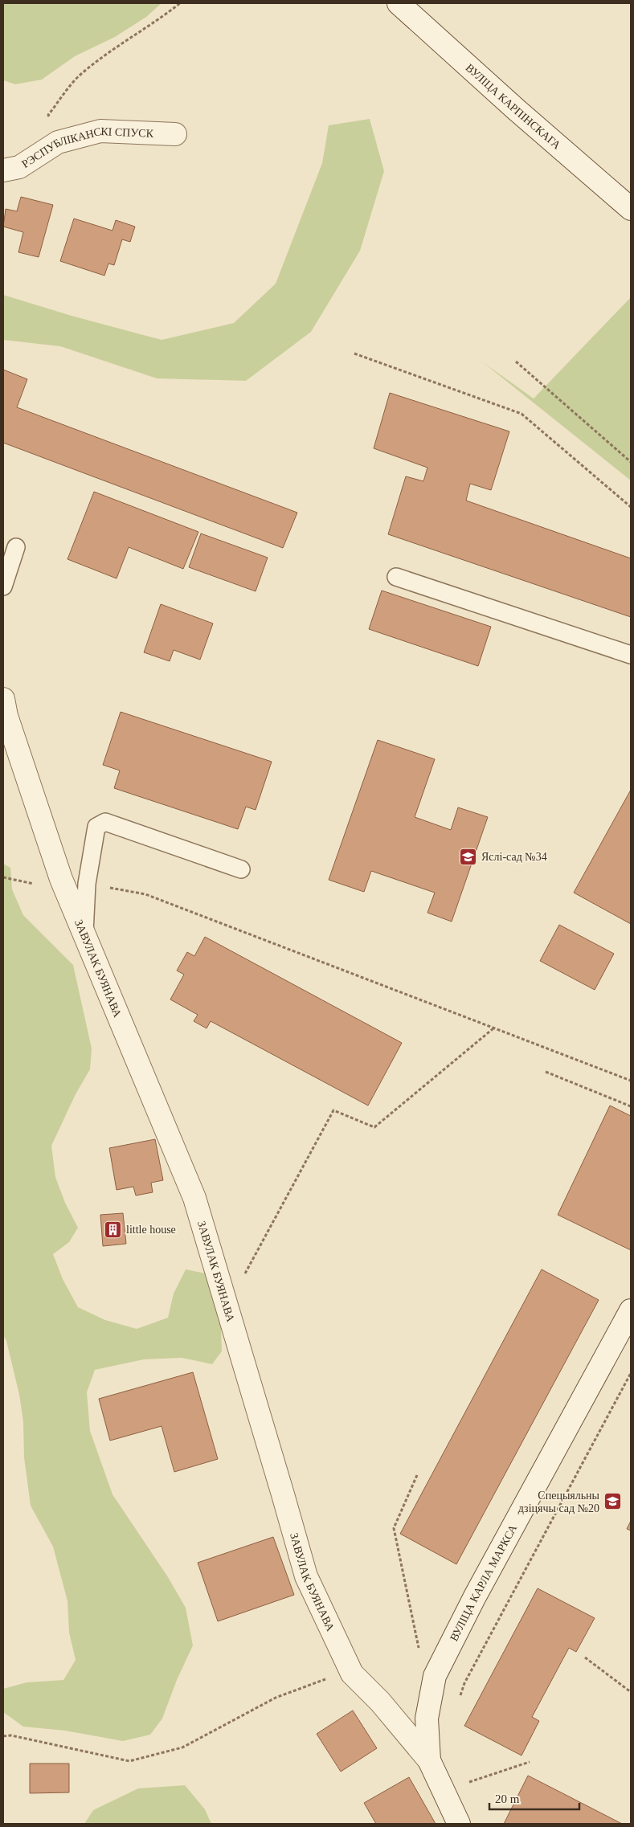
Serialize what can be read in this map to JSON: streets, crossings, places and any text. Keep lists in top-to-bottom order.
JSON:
{
  "streets": {
    "street": [
      "ВУЛІЦА КАРПІНСКАГА",
      "РЭСПУБЛІКАНСКІ СПУСК",
      "ЗАВУЛАК БУЯНАВА",
      "ВУЛІЦА КАРЛА МАРКСА"
    ]
  },
  "crossings": [
    ["ЗАВУЛАК БУЯНАВА", "ВУЛІЦА КАРЛА МАРКСА"]
  ],
  "places": {
    "school or university": ["Яслі-сад №34", "Спецыяльны дзіцячы сад №20"],
    "building": ["little house"]
  },
  "scale_bar": "20 m"
}
